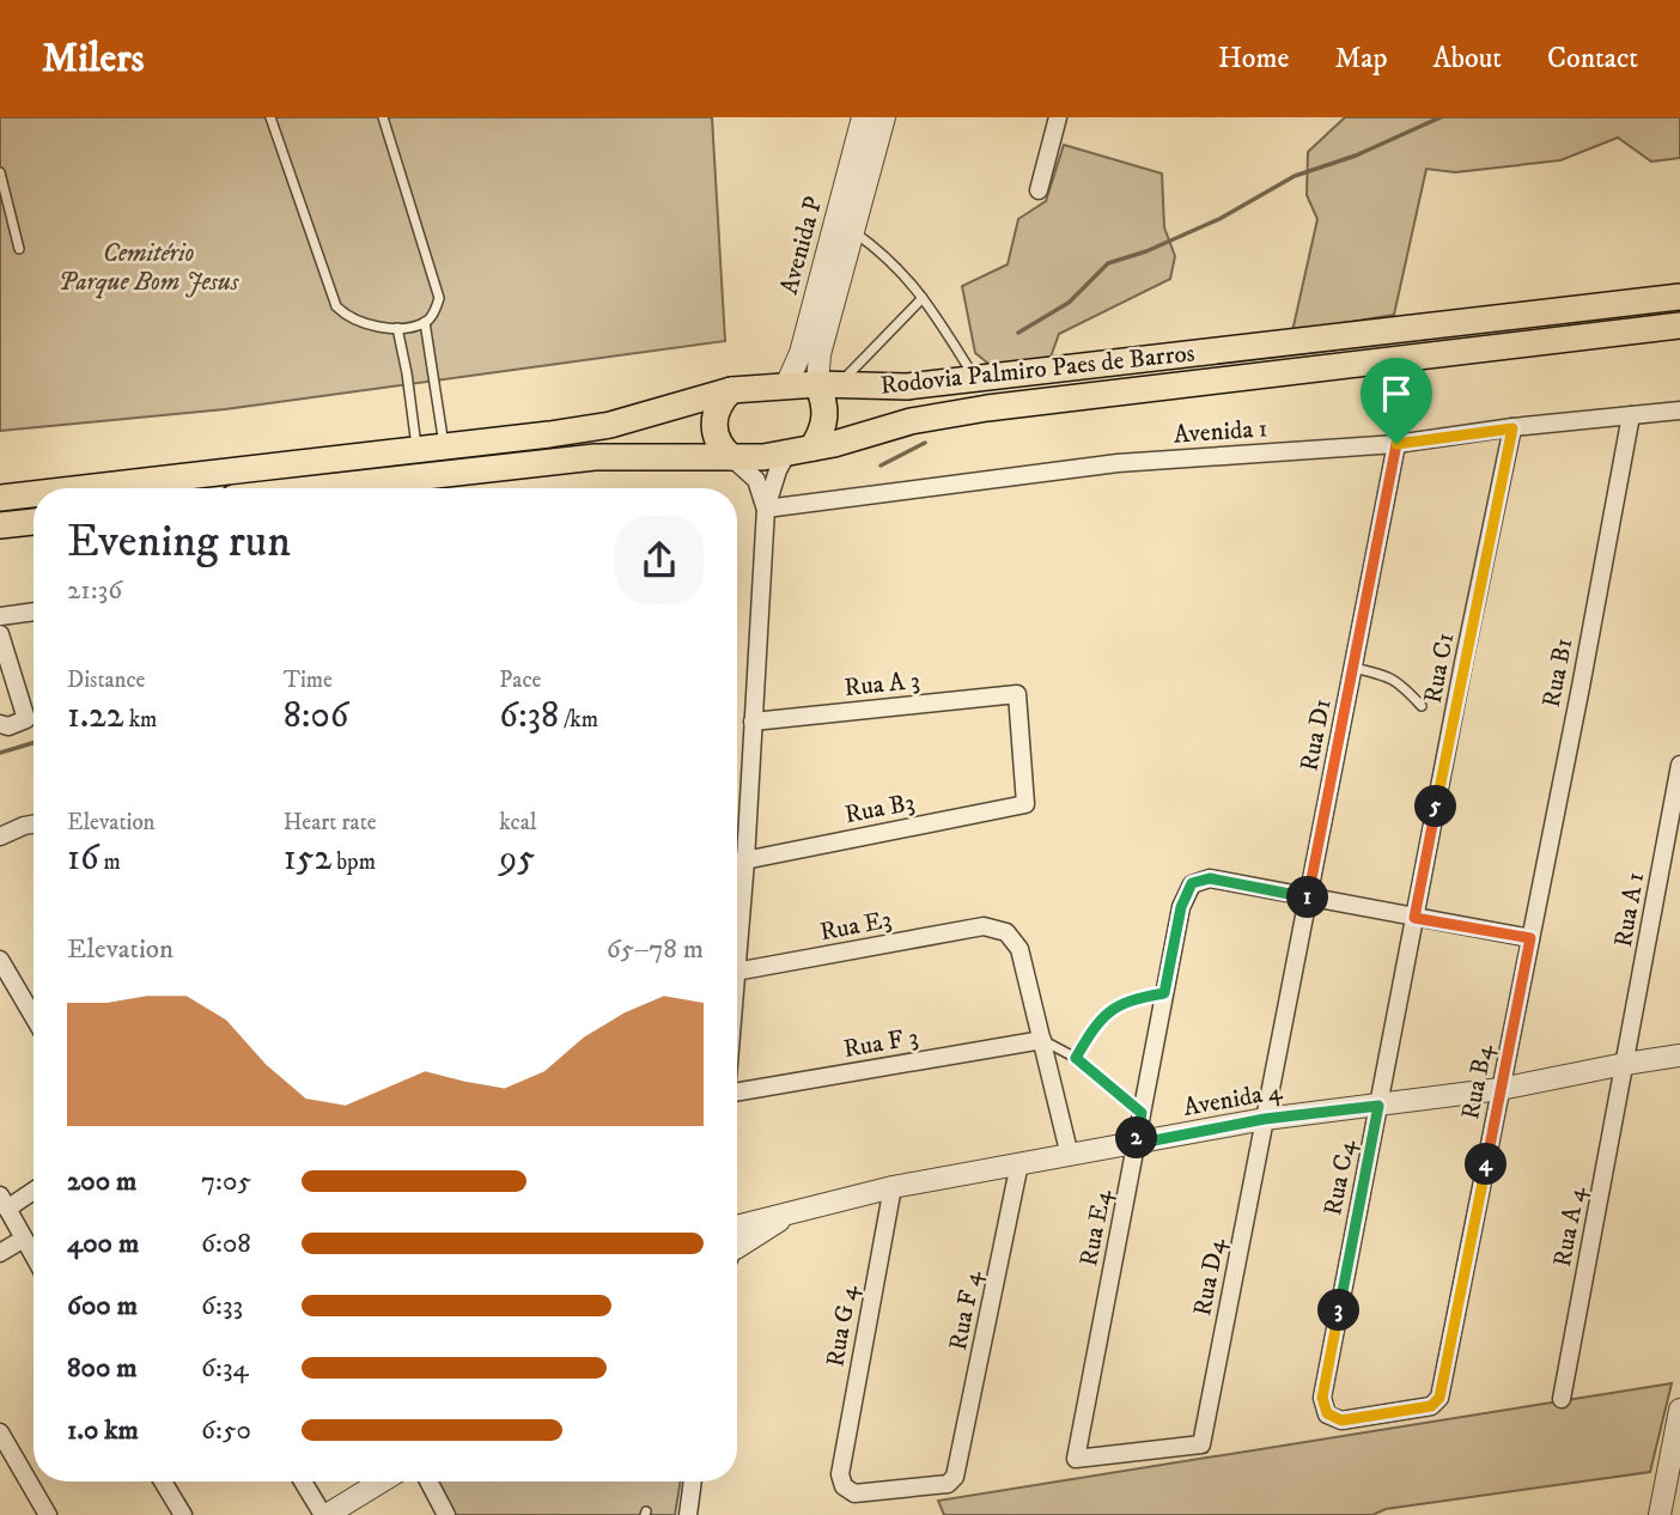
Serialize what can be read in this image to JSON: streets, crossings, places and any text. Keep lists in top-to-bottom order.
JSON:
{
  "streets": {
    "main road": ["Rodovia Palmiro Paes de Barros"],
    "street": [
      "Avenida P",
      "Avenida 1",
      "Rua C1",
      "Rua B1",
      "Rua A 3",
      "Rua D1",
      "Rua B3",
      "Rua A 1",
      "Rua E3",
      "Rua F 3",
      "Rua B4",
      "Avenida 4",
      "Rua C4",
      "Rua A 4",
      "Rua E4",
      "Rua D4",
      "Rua F 4",
      "Rua G 4"
    ]
  },
  "crossings": [
    ["Avenida P", "Rodovia Palmiro Paes de Barros"],
    ["Rodovia Palmiro Paes de Barros", "Rua D1"],
    ["Avenida 1", "Rua C1"],
    ["Avenida 1", "Rua B1"],
    ["Avenida 1", "Rua D1"],
    ["Rua C1", "Rua C4"],
    ["Rua B1", "Rua B4"],
    ["Rua A 3", "Rua B3"],
    ["Rua D1", "Avenida 4"],
    ["Rua D1", "Rua E4"],
    ["Rua D1", "Rua D4"],
    ["Rua A 1", "Avenida 4"],
    ["Rua A 1", "Rua A 4"],
    ["Rua E3", "Rua F 3"],
    ["Rua B4", "Avenida 4"],
    ["Rua B4", "Rua C4"],
    ["Avenida 4", "Rua C4"],
    ["Avenida 4", "Rua A 4"],
    ["Avenida 4", "Rua E4"],
    ["Avenida 4", "Rua D4"],
    ["Avenida 4", "Rua F 4"],
    ["Avenida 4", "Rua G 4"],
    ["Rua E4", "Rua D4"],
    ["Rua F 4", "Rua G 4"]
  ],
  "parks": ["Cemitério Parque Bom Jesus"],
  "page": {
    "header": "Milers",
    "nav": [
      "Home",
      "Map",
      "About",
      "Contact"
    ],
    "heading": ["Evening run", "21:36"],
    "stats": [
      ["Distance", "1.22 km"],
      ["Time", "8:06"],
      ["Pace", "6:38 /km"],
      ["Elevation", "16 m"],
      ["Heart rate", "152 bpm"],
      ["kcal", "95"]
    ],
    "pins": [
      "5",
      "1",
      "2",
      "4",
      "3"
    ],
    "chart": ["Elevation", "65–78 m"],
    "list": [
      {
        "name": "200 m",
        "note": "7:05"
      },
      {
        "name": "400 m",
        "note": "6:08"
      },
      {
        "name": "600 m",
        "note": "6:33"
      },
      {
        "name": "800 m",
        "note": "6:34"
      },
      {
        "name": "1.0 km",
        "note": "6:50"
      }
    ]
  }
}
